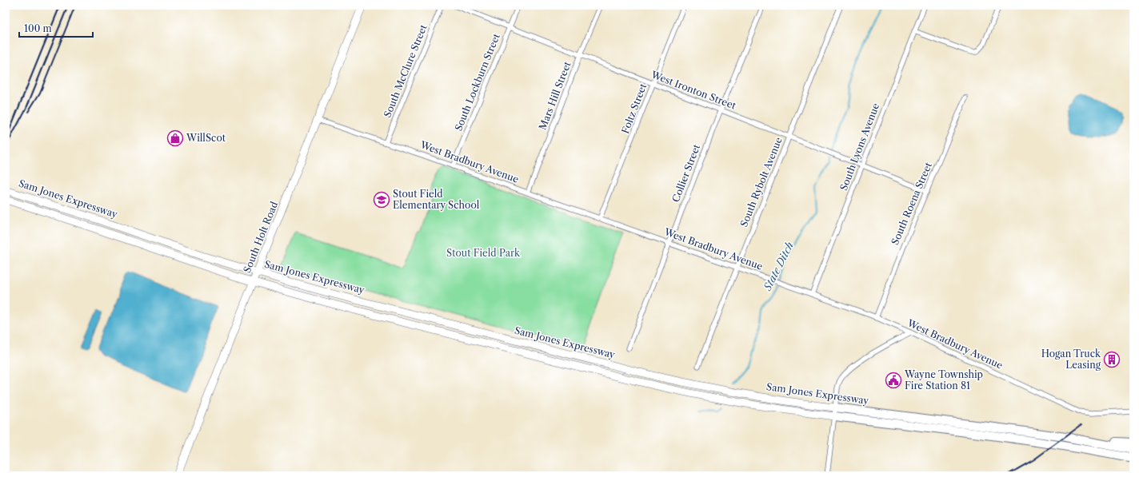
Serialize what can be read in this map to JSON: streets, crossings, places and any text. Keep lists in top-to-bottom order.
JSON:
{
  "streets": {
    "highway": ["Sam Jones Expressway"],
    "main road": ["South Holt Road"],
    "street": [
      "South McClure Street",
      "South Lockburn Street",
      "West Ironton Street",
      "Mars Hill Street",
      "Foltz Street",
      "South Lyons Avenue",
      "West Bradbury Avenue",
      "Collier Street",
      "South Rybolt Avenue",
      "South Roena Street"
    ]
  },
  "crossings": [
    ["South McClure Street", "West Bradbury Avenue"],
    ["South Lockburn Street", "West Ironton Street"],
    ["South Lockburn Street", "West Bradbury Avenue"],
    ["West Ironton Street", "Mars Hill Street"],
    ["West Ironton Street", "Foltz Street"],
    ["West Ironton Street", "South Lyons Avenue"],
    ["West Ironton Street", "Collier Street"],
    ["West Ironton Street", "South Rybolt Avenue"],
    ["West Ironton Street", "South Roena Street"],
    ["Mars Hill Street", "West Bradbury Avenue"],
    ["Foltz Street", "West Bradbury Avenue"],
    ["South Lyons Avenue", "West Bradbury Avenue"],
    ["West Bradbury Avenue", "Collier Street"],
    ["West Bradbury Avenue", "South Rybolt Avenue"],
    ["West Bradbury Avenue", "South Roena Street"],
    ["West Bradbury Avenue", "South Holt Road"],
    ["Sam Jones Expressway", "South Holt Road"]
  ],
  "water": ["State Ditch"],
  "parks": ["Stout Field Park"],
  "places": {
    "shop": ["WillScot"],
    "school or university": ["Stout Field Elementary School"],
    "building": ["Hogan Truck Leasing"],
    "public building": ["Wayne Township Fire Station 81"]
  },
  "scale_bar": "100 m"
}
